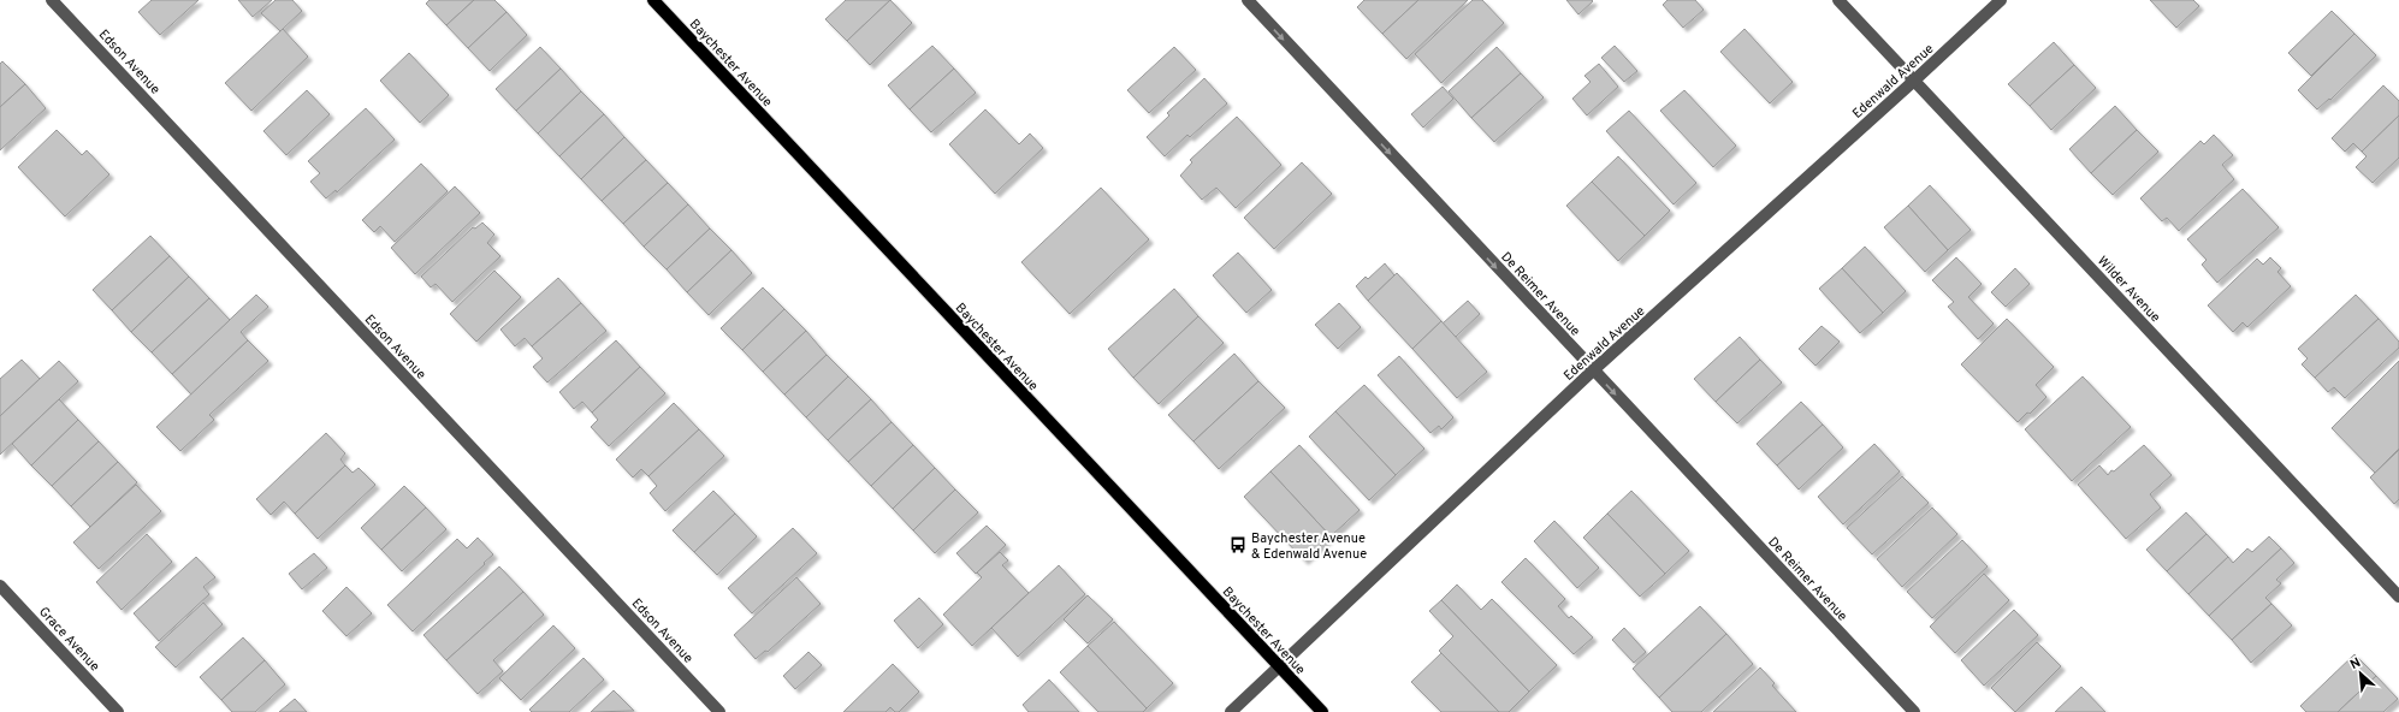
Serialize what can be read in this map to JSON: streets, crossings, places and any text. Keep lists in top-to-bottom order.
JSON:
{
  "streets": {
    "main road": ["Baychester Avenue"],
    "street": [
      "Edson Avenue",
      "Edenwald Avenue",
      "Wilder Avenue",
      "De Reimer Avenue",
      "Grace Avenue"
    ]
  },
  "crossings": [
    ["Baychester Avenue", "Edenwald Avenue"],
    ["Edenwald Avenue", "Wilder Avenue"],
    ["Edenwald Avenue", "De Reimer Avenue"]
  ],
  "one_way": ["De Reimer Avenue"],
  "places": {
    "bus stop": ["Baychester Avenue & Edenwald Avenue"]
  },
  "north": "top left"
}
